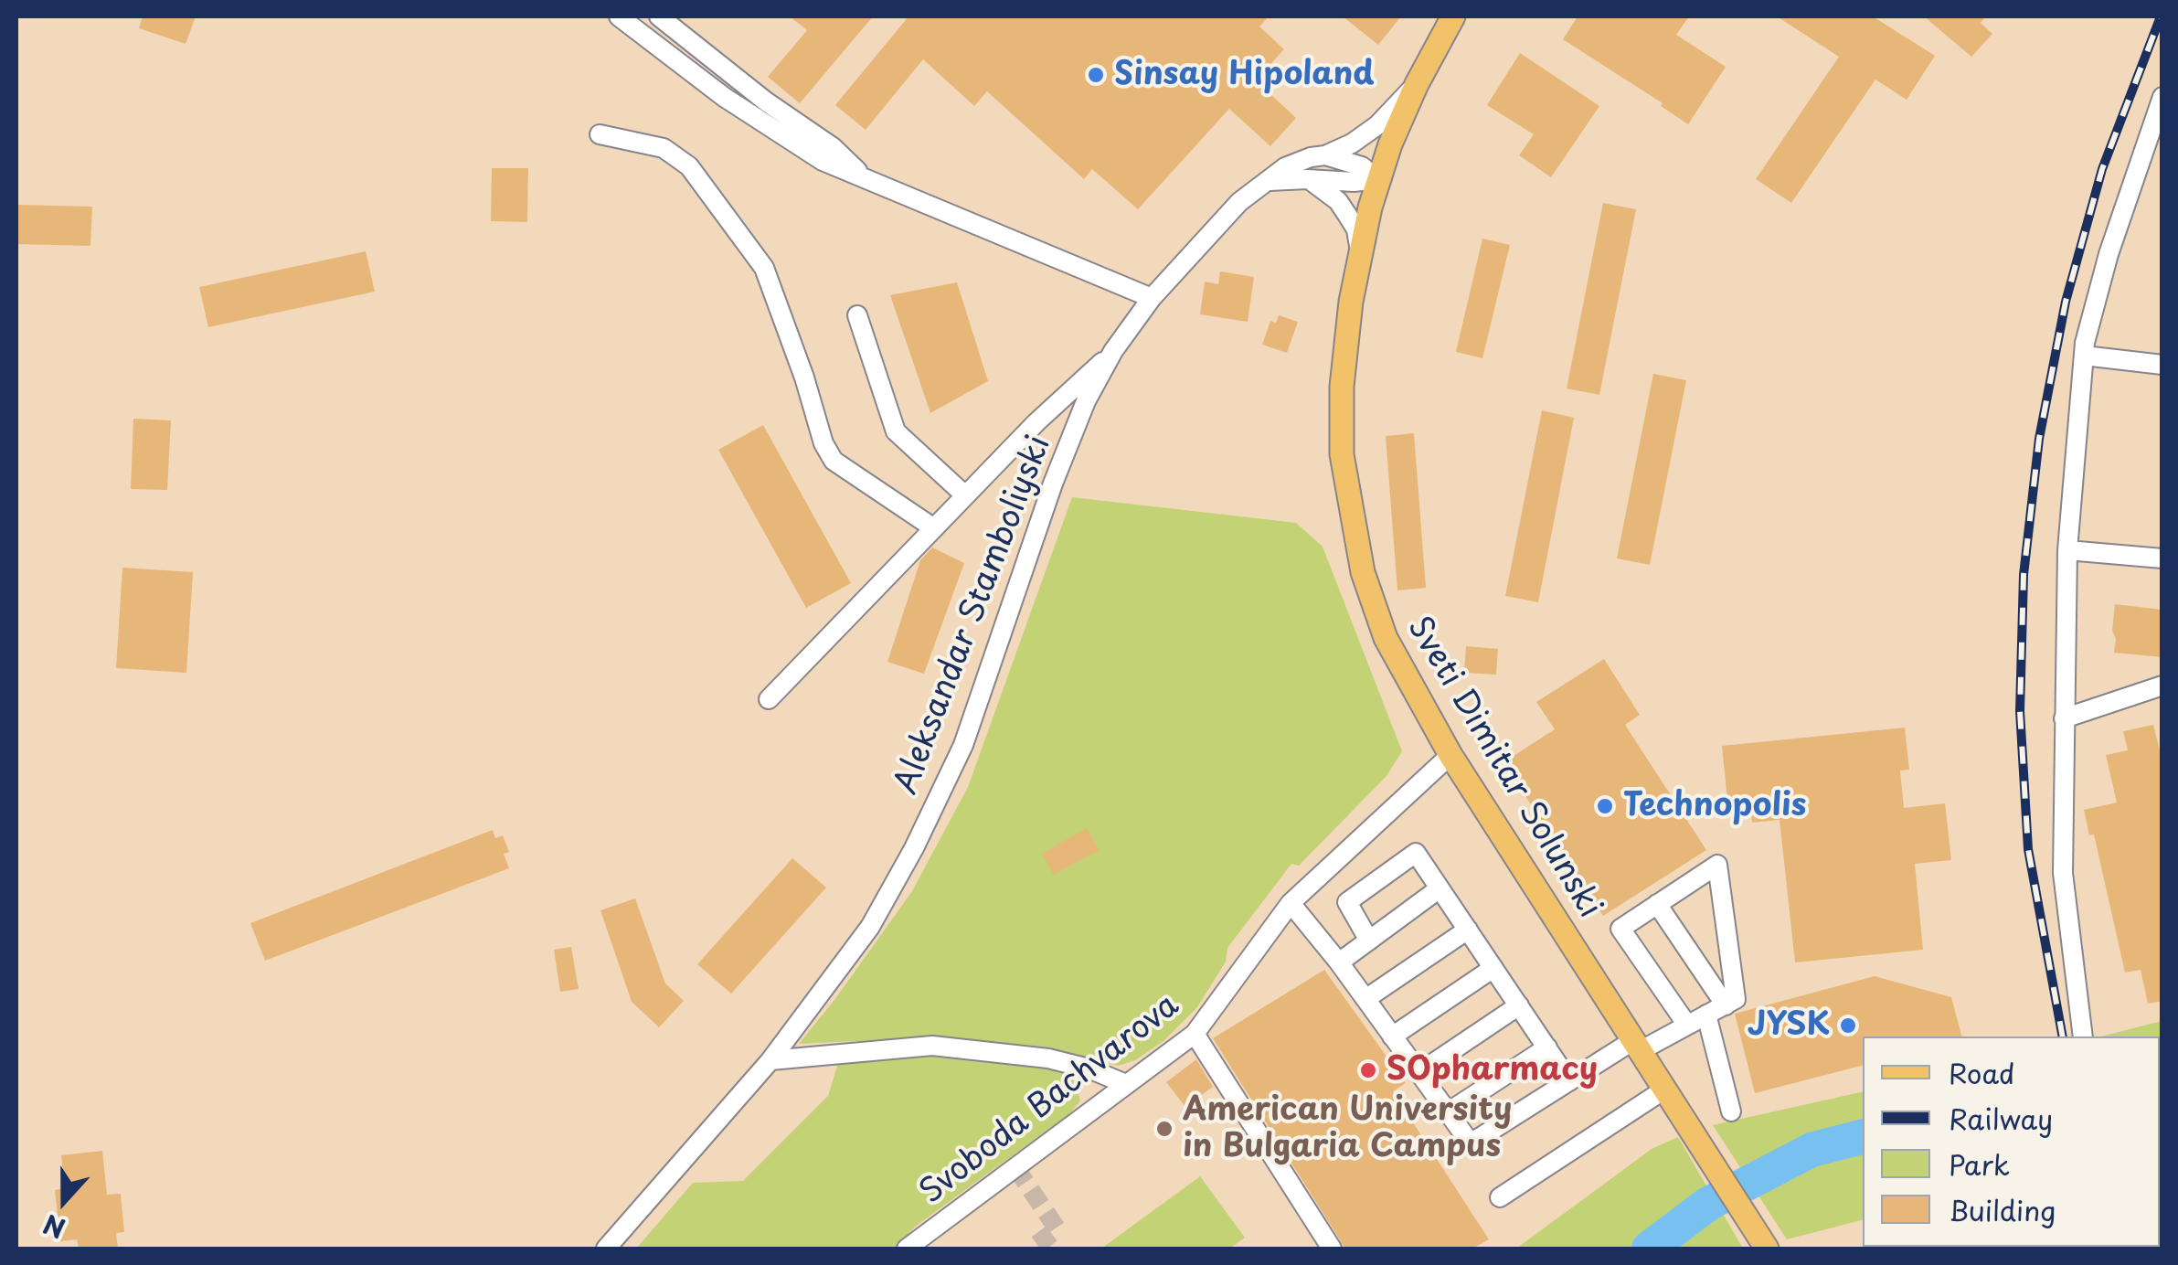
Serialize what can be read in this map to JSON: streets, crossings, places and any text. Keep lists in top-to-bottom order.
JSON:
{
  "streets": {
    "main road": ["Sveti Dimitar Solunski"],
    "street": ["Aleksandar Stamboliyski", "Svoboda Bachvarova"]
  },
  "crossings": [
    ["Aleksandar Stamboliyski", "Sveti Dimitar Solunski"],
    ["Sveti Dimitar Solunski", "Svoboda Bachvarova"]
  ],
  "places": [
    "Sinsay Hipoland",
    "Technopolis",
    "JYSK",
    "SOpharmacy",
    "American University in Bulgaria Campus"
  ],
  "legend": [
    "Road",
    "Railway",
    "Park",
    "Building"
  ],
  "north": "bottom"
}
